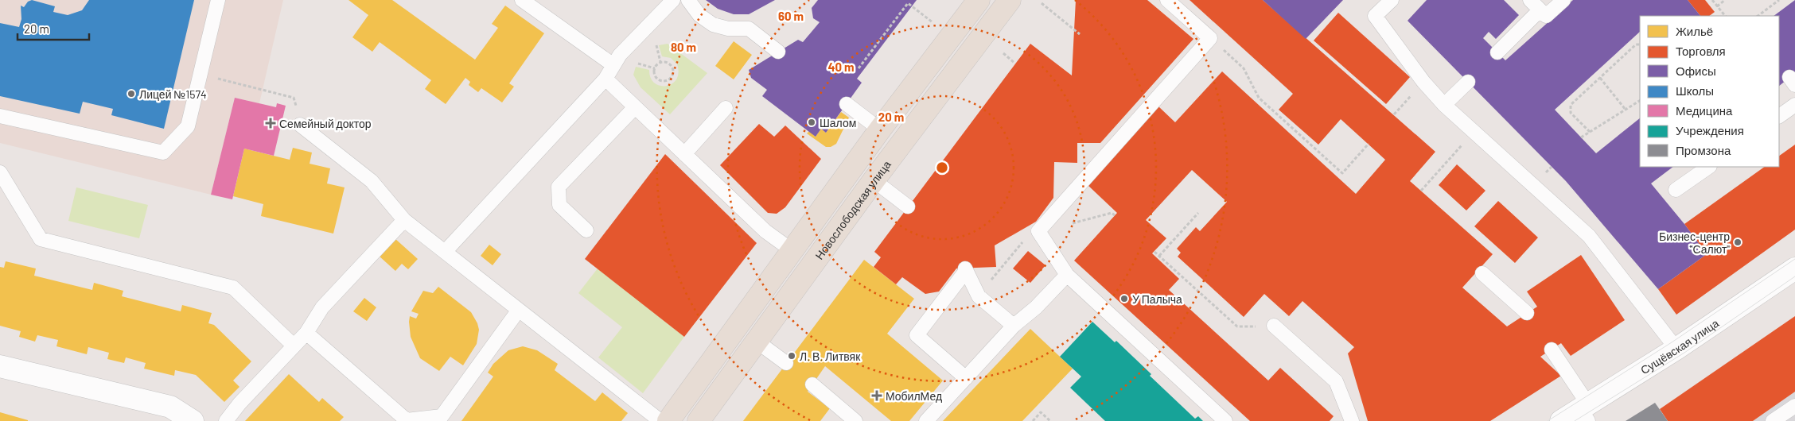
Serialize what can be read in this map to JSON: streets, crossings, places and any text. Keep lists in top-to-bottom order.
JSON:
{
  "streets": {
    "main road": ["Новослободская улица"],
    "street": ["Сущёвская улица"]
  },
  "places": {
    "other": [
      "Лицей №1574",
      "Шалом",
      "Бизнес-центр \"Салют\"",
      "У Палыча",
      "Л. В. Литвяк"
    ],
    "health": ["Семейный доктор", "МобилМед"]
  },
  "legend": [
    "Жильё",
    "Торговля",
    "Офисы",
    "Школы",
    "Медицина",
    "Учреждения",
    "Промзона"
  ],
  "scale_bar": "20 m",
  "rings": [
    "60 m",
    "80 m",
    "40 m",
    "20 m"
  ]
}
